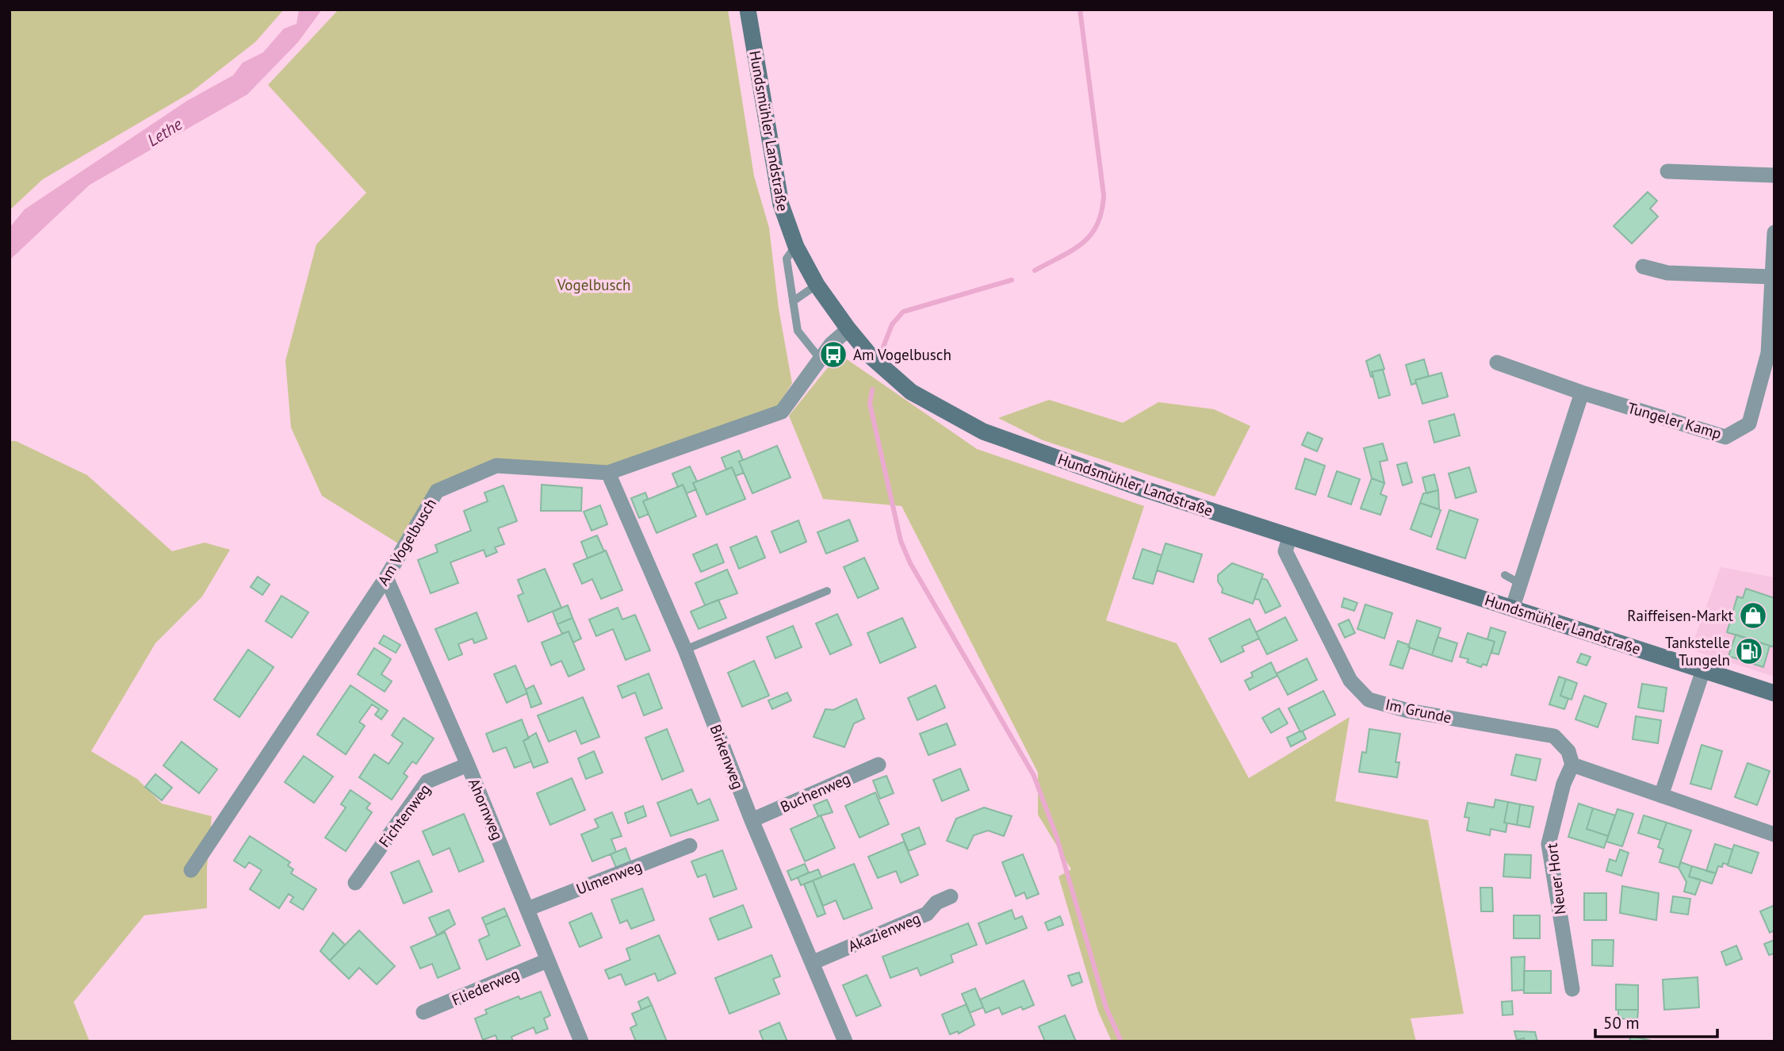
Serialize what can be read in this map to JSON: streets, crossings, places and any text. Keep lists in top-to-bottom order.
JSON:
{
  "streets": {
    "street": [
      "Hundsmühler Landstraße",
      "Tungeler Kamp",
      "Am Vogelbusch",
      "Im Grunde",
      "Birkenweg",
      "Buchenweg",
      "Ahornweg",
      "Fichtenweg",
      "Ulmenweg",
      "Neuer Hort",
      "Akazienweg",
      "Fliederweg"
    ]
  },
  "crossings": [
    ["Hundsmühler Landstraße", "Am Vogelbusch"],
    ["Hundsmühler Landstraße", "Im Grunde"],
    ["Am Vogelbusch", "Birkenweg"],
    ["Am Vogelbusch", "Ahornweg"],
    ["Im Grunde", "Neuer Hort"],
    ["Birkenweg", "Buchenweg"],
    ["Birkenweg", "Akazienweg"],
    ["Ahornweg", "Fichtenweg"],
    ["Ahornweg", "Ulmenweg"],
    ["Ahornweg", "Fliederweg"]
  ],
  "water": ["Lethe"],
  "parks": ["Vogelbusch"],
  "places": {
    "bus stop": ["Am Vogelbusch"],
    "shop": ["Raiffeisen-Markt"],
    "fuel station": ["Tankstelle Tungeln"]
  },
  "scale_bar": "50 m"
}
